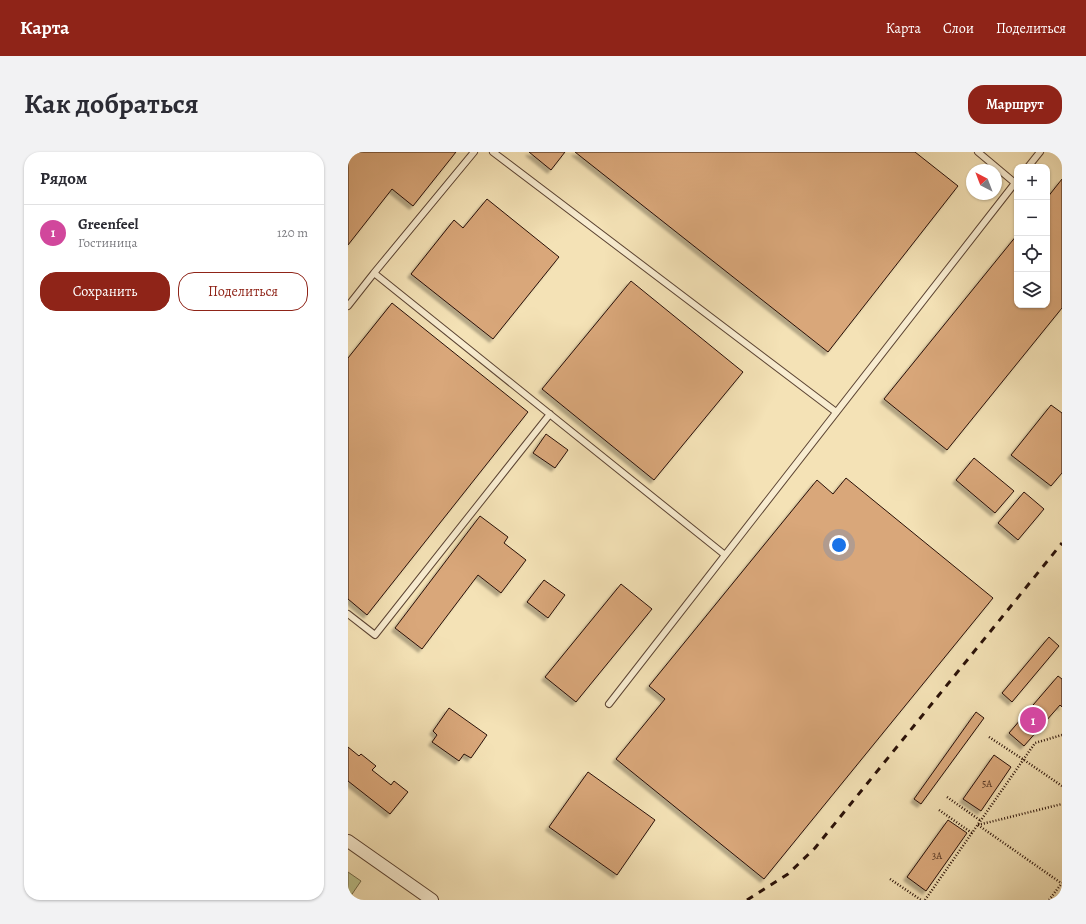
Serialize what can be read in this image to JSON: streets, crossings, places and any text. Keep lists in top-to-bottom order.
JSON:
{
  "house_numbers": ["5А", "3А"],
  "north": "top left",
  "page": {
    "header": "Карта",
    "nav": ["Карта", "Слои", "Поделиться"],
    "title": "Как добраться",
    "buttons": [
      "Маршрут",
      ["Сохранить", "Поделиться"]
    ],
    "heading": "Рядом",
    "map_buttons": ["+", "−"],
    "list": [
      {
        "mark": "1",
        "name": "Greenfeel",
        "note": "Гостиница",
        "value": "120 m"
      }
    ],
    "pins": "1"
  }
}
